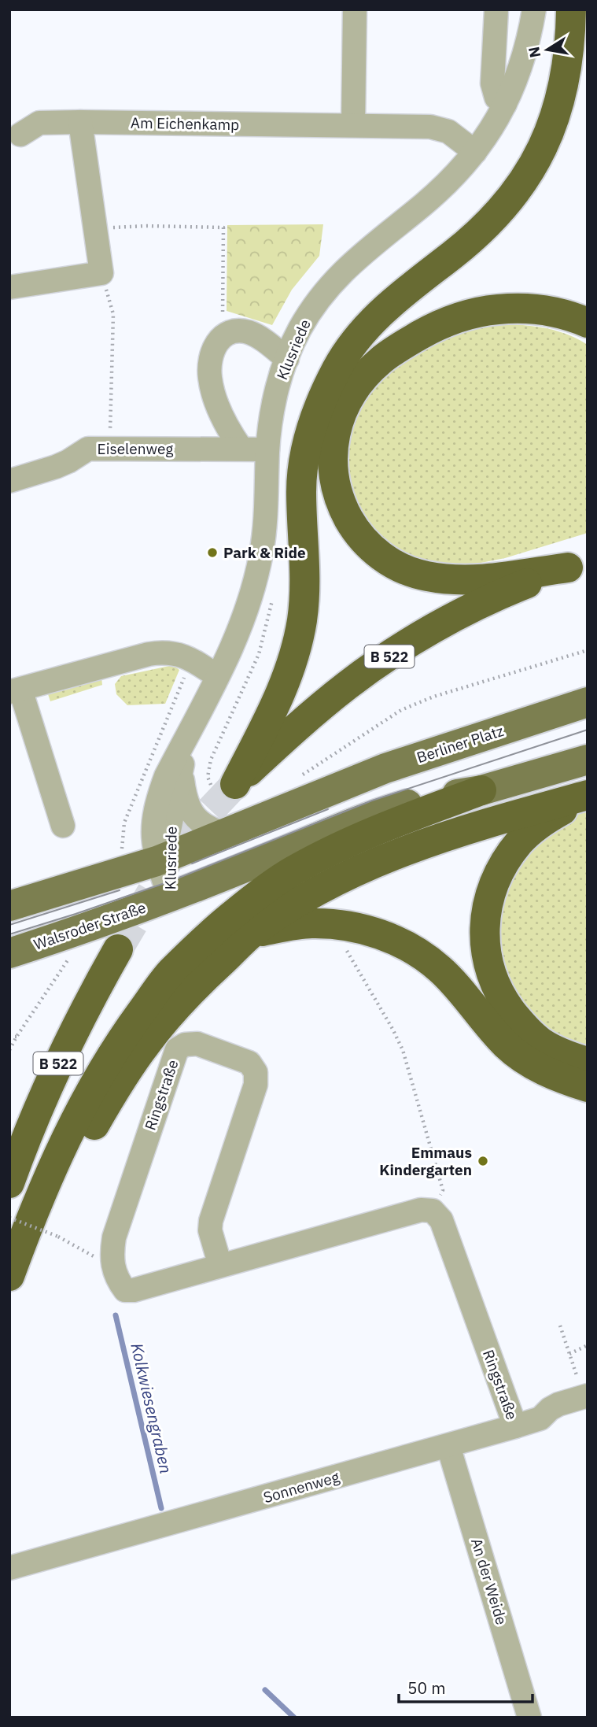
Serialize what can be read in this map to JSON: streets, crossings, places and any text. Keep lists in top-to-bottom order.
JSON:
{
  "streets": {
    "highway": ["B 522"],
    "main road": ["Berliner Platz", "Walsroder Straße"],
    "street": [
      "Am Eichenkamp",
      "Klusriede",
      "Eiselenweg",
      "Ringstraße",
      "Sonnenweg",
      "An der Weide"
    ]
  },
  "crossings": [
    ["Am Eichenkamp", "Klusriede"],
    ["Klusriede", "Eiselenweg"],
    ["Klusriede", "Berliner Platz"],
    ["Klusriede", "Walsroder Straße"],
    ["B 522", "Walsroder Straße"],
    ["Ringstraße", "Sonnenweg"],
    ["Sonnenweg", "An der Weide"]
  ],
  "water": ["Kolkwiesengraben"],
  "places": ["Park & Ride", "Emmaus Kindergarten"],
  "scale_bar": "50 m",
  "north": "left"
}
